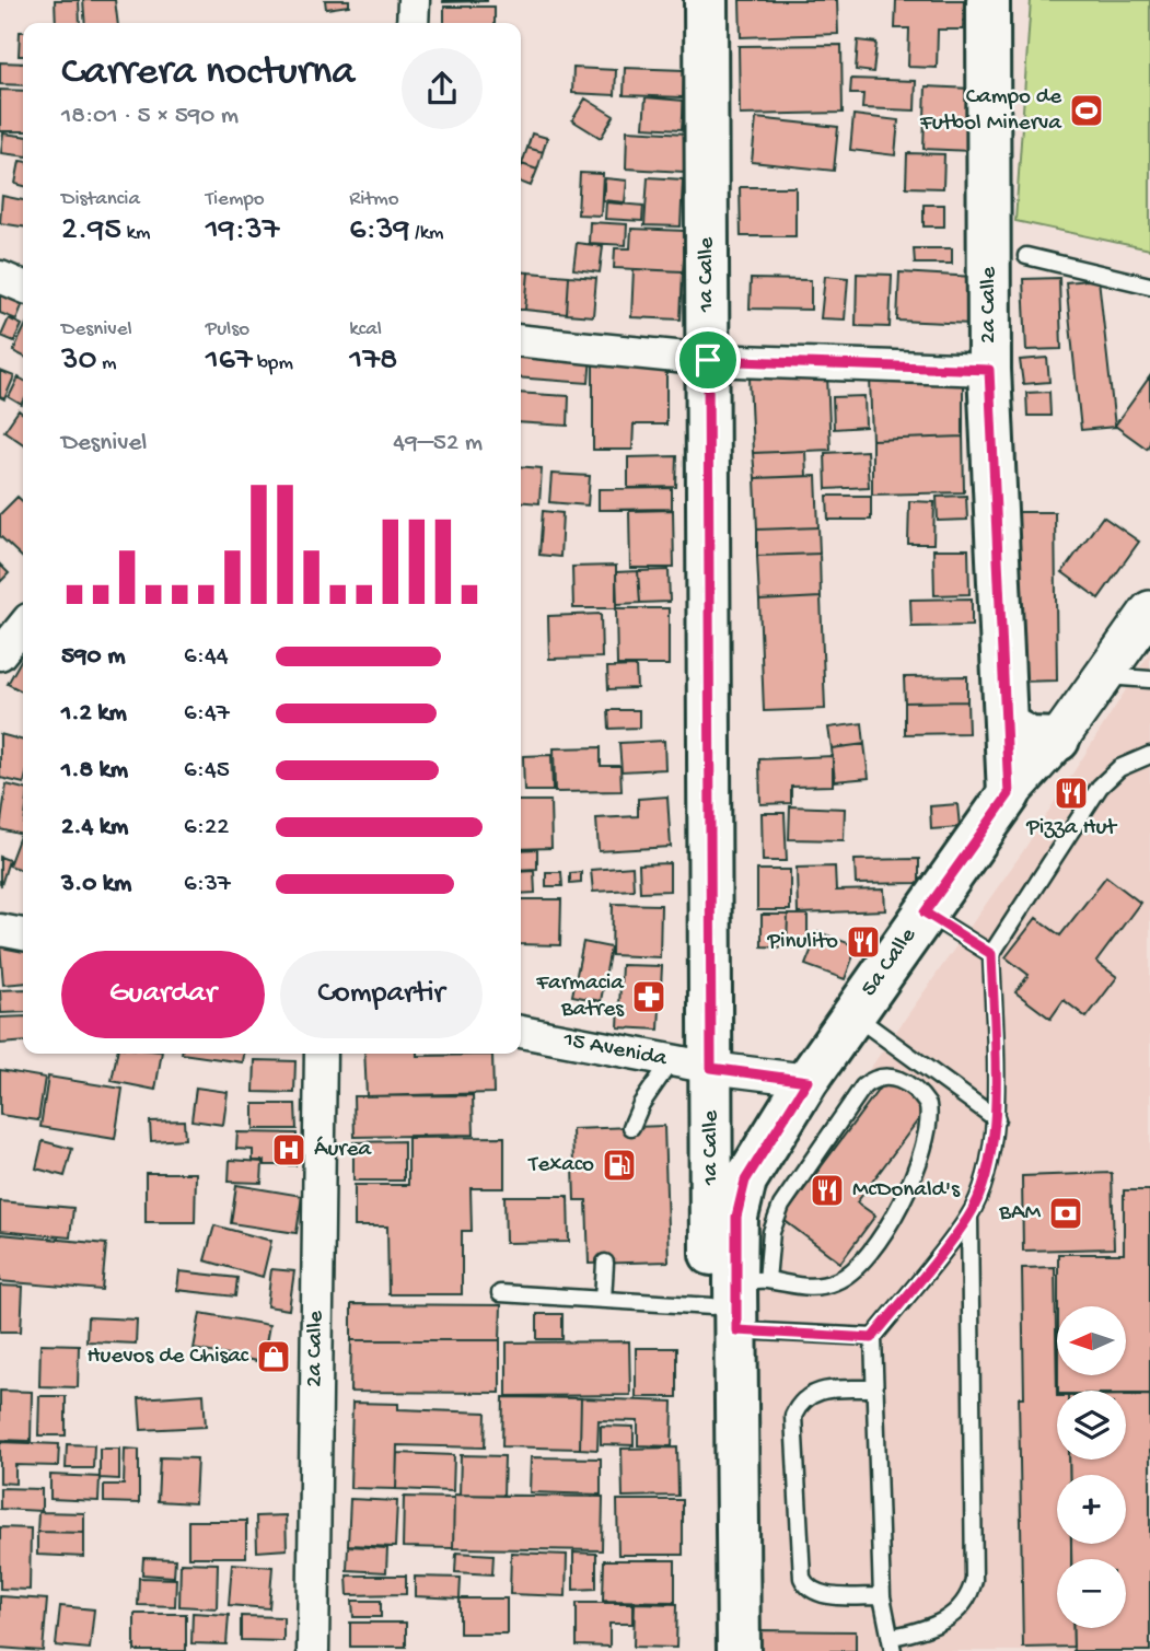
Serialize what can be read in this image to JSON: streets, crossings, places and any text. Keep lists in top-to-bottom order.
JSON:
{
  "streets": {
    "main road": ["1a Calle", "2a Calle", "5a Calle"],
    "street": ["15 Avenida"]
  },
  "crossings": [
    ["1a Calle", "5a Calle"],
    ["1a Calle", "15 Avenida"],
    ["2a Calle", "5a Calle"],
    ["5a Calle", "15 Avenida"]
  ],
  "places": {
    "sports": ["Campo de Futbol Minerva"],
    "restaurant": ["Pizza Hut", "Pinulito", "McDonald's"],
    "pharmacy": ["Farmacia Batres"],
    "hospital": ["Áurea"],
    "fuel station": ["Texaco"],
    "bank": ["BAM"],
    "shop": ["Huevos de Chisac"]
  },
  "north": "left",
  "page": {
    "heading": ["Carrera nocturna", "18:01 · 5 × 590 m"],
    "stats": [
      ["Distancia", "2.95 km"],
      ["Tiempo", "19:37"],
      ["Ritmo", "6:39 /km"],
      ["Desnivel", "30 m"],
      ["Pulso", "167 bpm"],
      ["kcal", "178"]
    ],
    "chart": ["Desnivel", "49–52 m"],
    "list": [
      {
        "name": "590 m",
        "note": "6:44"
      },
      {
        "name": "1.2 km",
        "note": "6:47"
      },
      {
        "name": "1.8 km",
        "note": "6:45"
      },
      {
        "name": "2.4 km",
        "note": "6:22"
      },
      {
        "name": "3.0 km",
        "note": "6:37"
      }
    ],
    "buttons": ["Guardar", "Compartir"],
    "map_buttons": ["+", "−"]
  }
}
